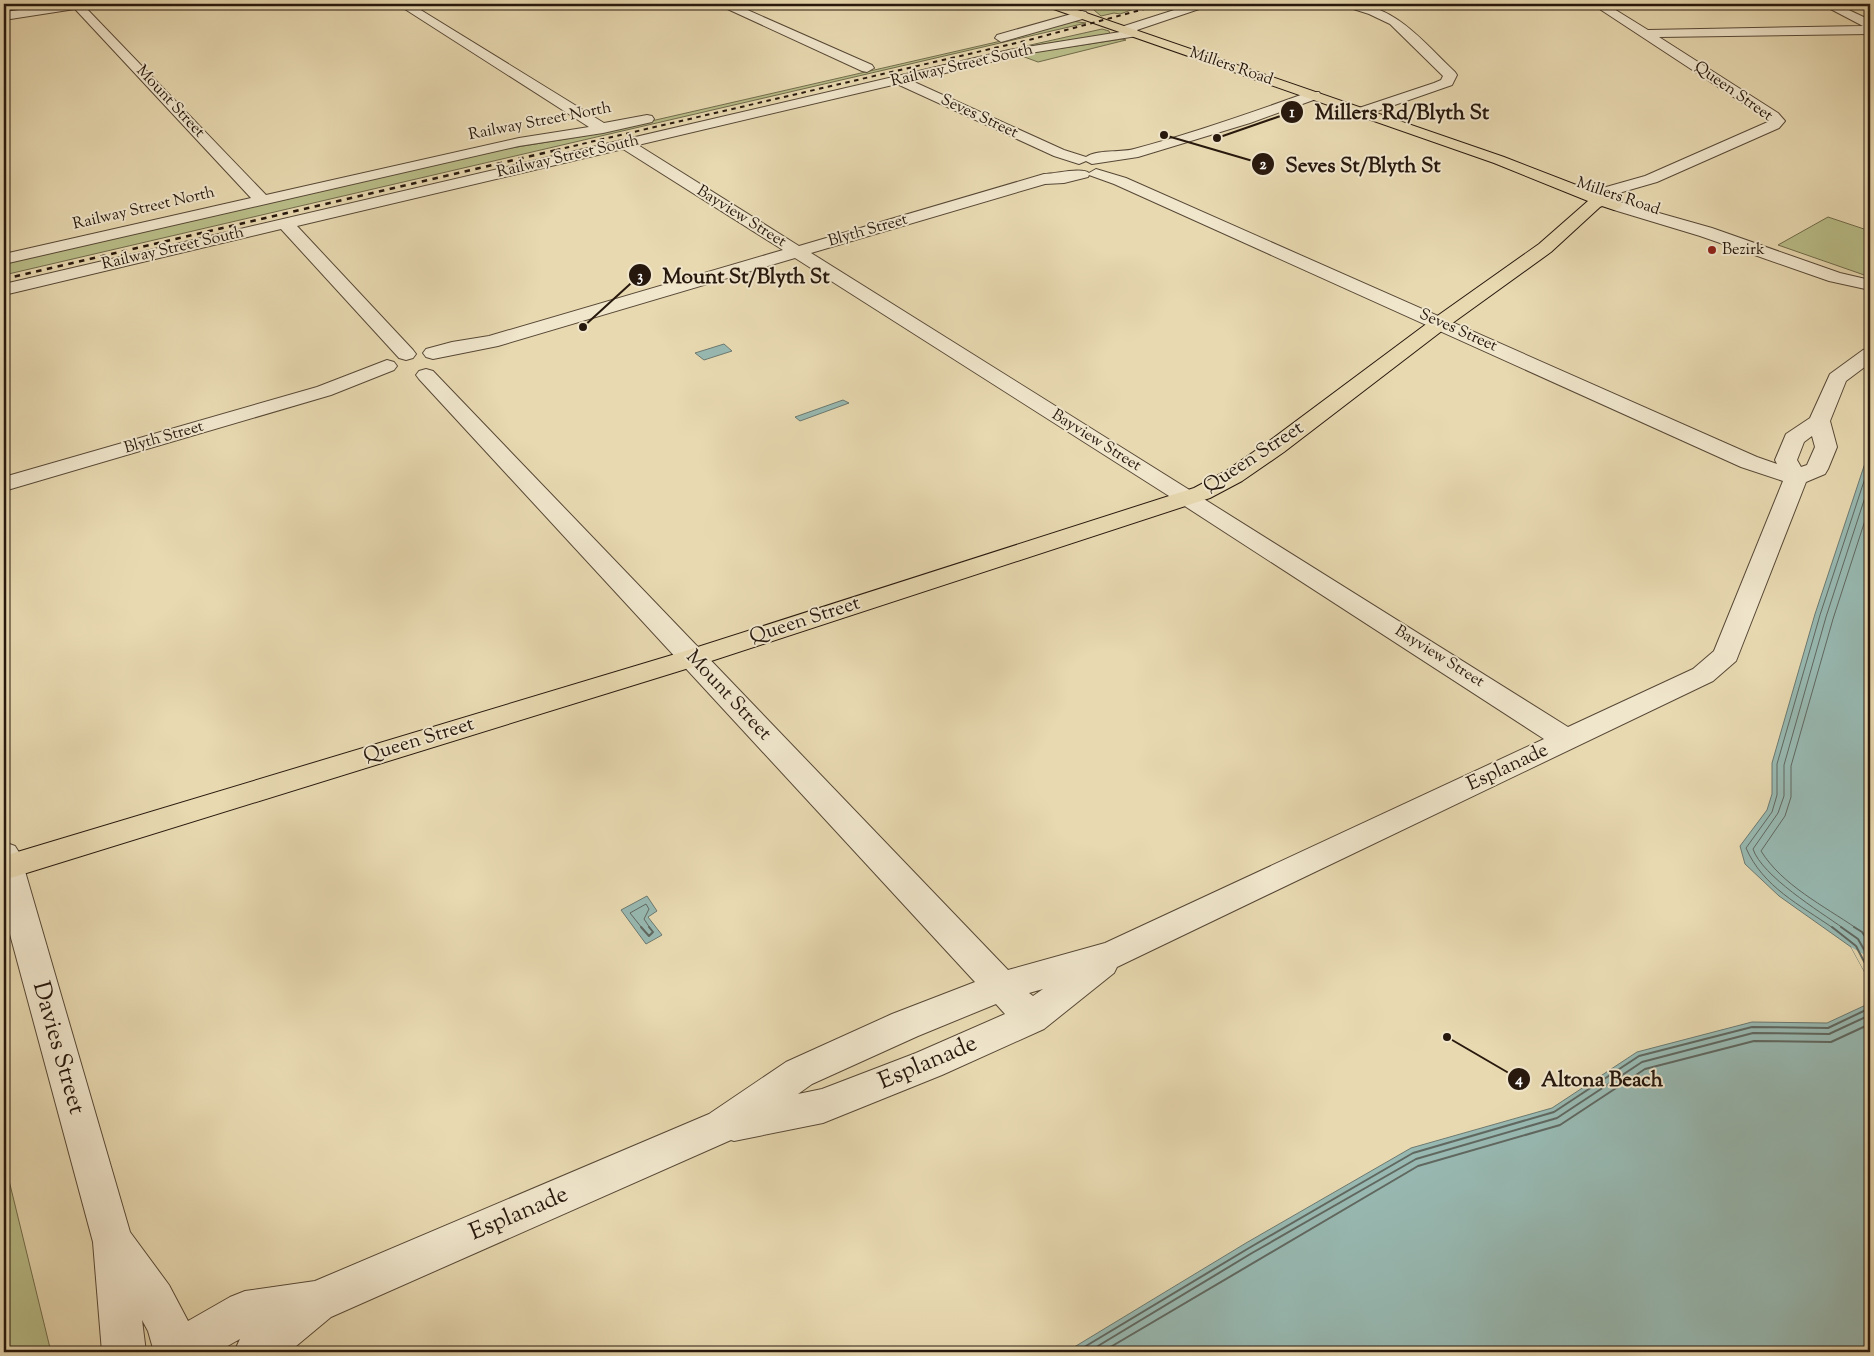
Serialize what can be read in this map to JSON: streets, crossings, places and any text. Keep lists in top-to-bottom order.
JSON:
{
  "streets": {
    "main road": ["Millers Road", "Queen Street"],
    "street": [
      "Railway Street South",
      "Mount Street",
      "Seves Street",
      "Railway Street North",
      "Bayview Street",
      "Blyth Street",
      "Esplanade",
      "Davies Street"
    ]
  },
  "crossings": [
    ["Railway Street South", "Millers Road"],
    ["Railway Street South", "Seves Street"],
    ["Railway Street South", "Bayview Street"],
    ["Millers Road", "Queen Street"],
    ["Millers Road", "Blyth Street"],
    ["Queen Street", "Mount Street"],
    ["Queen Street", "Seves Street"],
    ["Queen Street", "Bayview Street"],
    ["Queen Street", "Davies Street"],
    ["Mount Street", "Railway Street North"],
    ["Mount Street", "Blyth Street"],
    ["Mount Street", "Esplanade"],
    ["Seves Street", "Blyth Street"],
    ["Seves Street", "Esplanade"],
    ["Bayview Street", "Blyth Street"],
    ["Bayview Street", "Esplanade"],
    ["Esplanade", "Davies Street"]
  ],
  "places": [
    "Seves St/Blyth St",
    "Millers Rd/Blyth St",
    "Bezirk",
    "Mount St/Blyth St",
    "Altona Beach"
  ]
}
